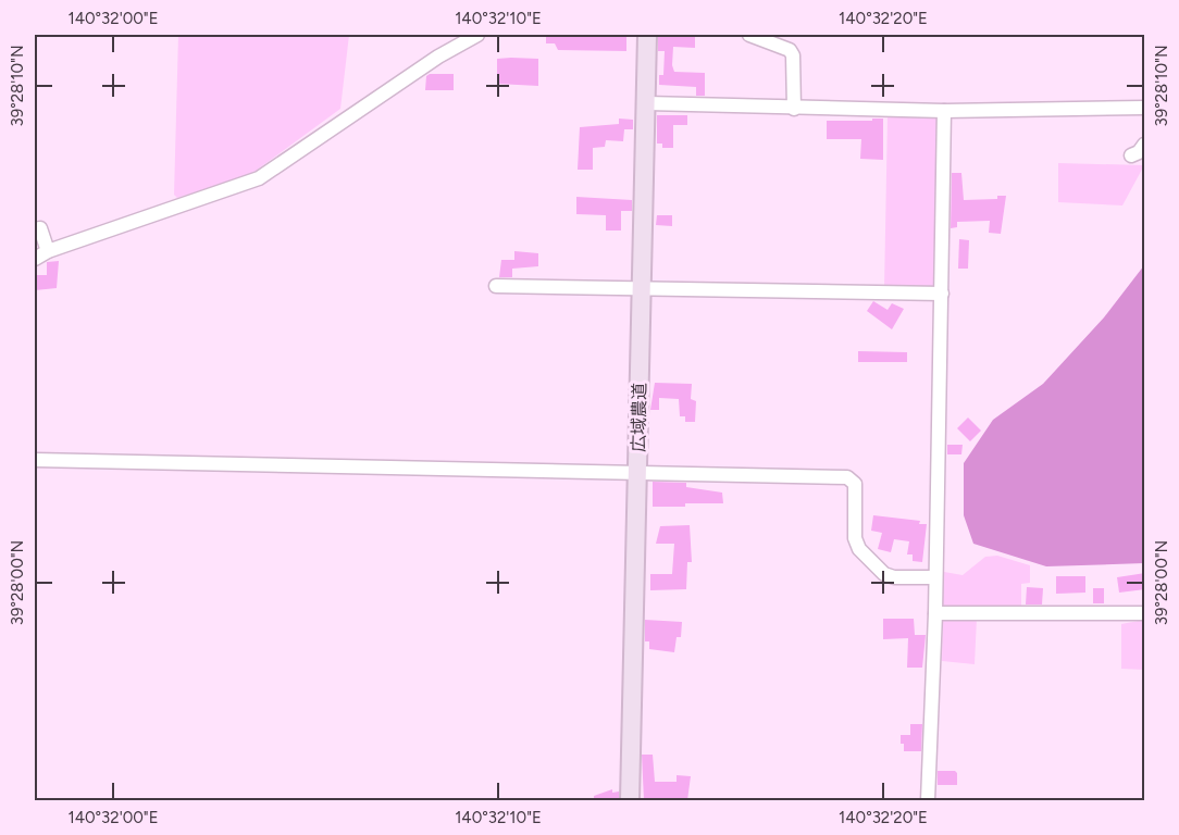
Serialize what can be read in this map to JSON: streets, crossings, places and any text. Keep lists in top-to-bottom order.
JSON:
{
  "streets": {
    "street": ["広域農道"]
  },
  "coordinates": [
    "140°32'00\"E",
    "140°32'10\"E",
    "140°32'20\"E",
    "39°28'10\"N",
    "39°28'00\"N"
  ]
}
